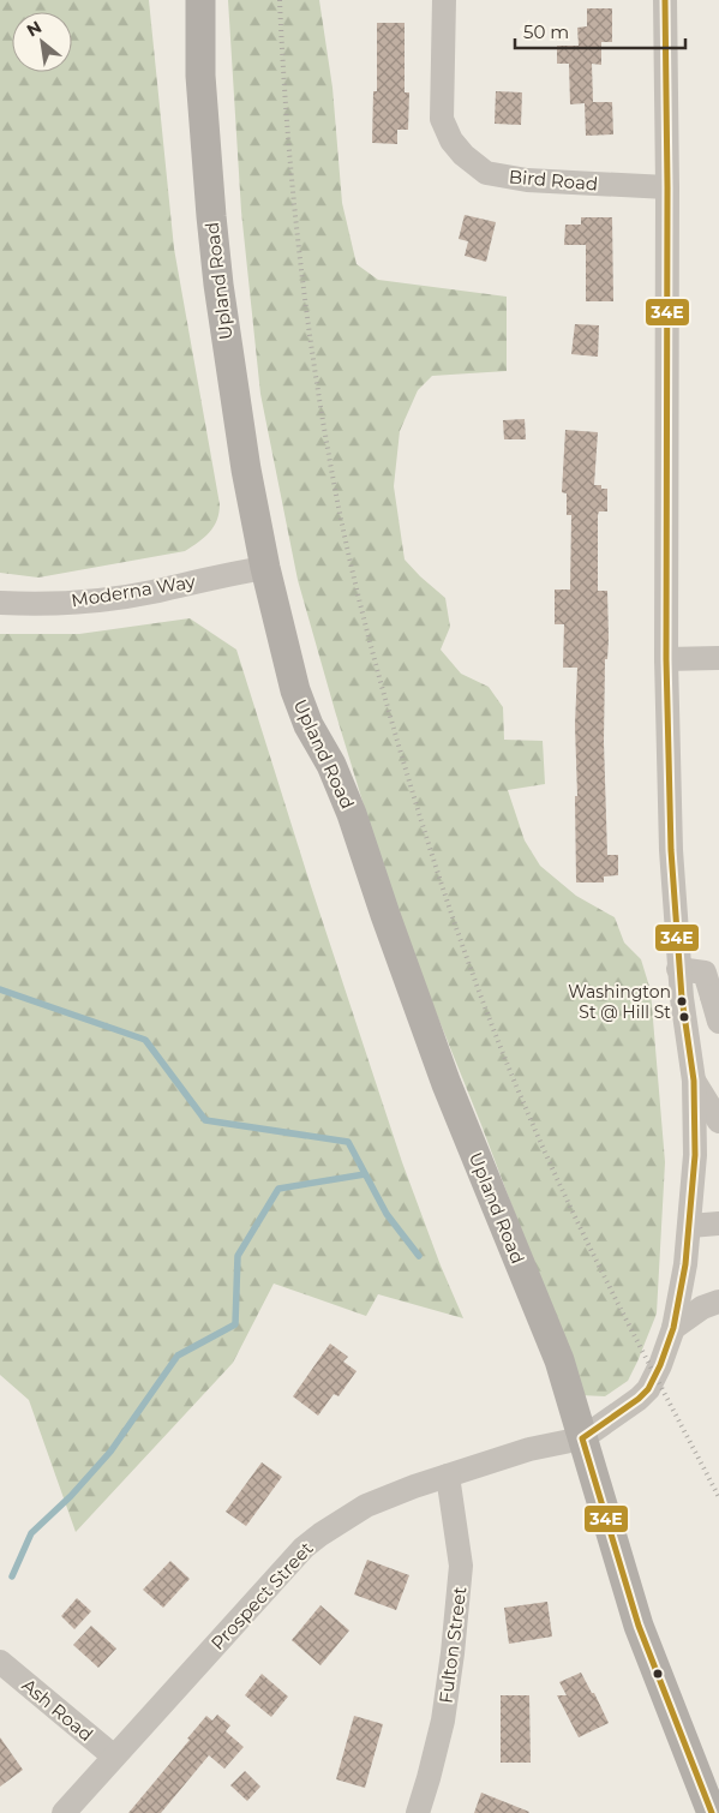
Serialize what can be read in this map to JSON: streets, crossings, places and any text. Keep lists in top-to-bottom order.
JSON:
{
  "streets": {
    "main road": ["Upland Road"],
    "street": [
      "Bird Road",
      "Moderna Way",
      "Prospect Street",
      "Fulton Street",
      "Ash Road"
    ]
  },
  "crossings": [
    ["Upland Road", "Moderna Way"],
    ["Upland Road", "Prospect Street"],
    ["Prospect Street", "Fulton Street"],
    ["Prospect Street", "Ash Road"]
  ],
  "places": ["Washington St @ Hill St"],
  "lines": ["transit line 34E"],
  "scale_bar": "50 m",
  "north": "top left"
}
